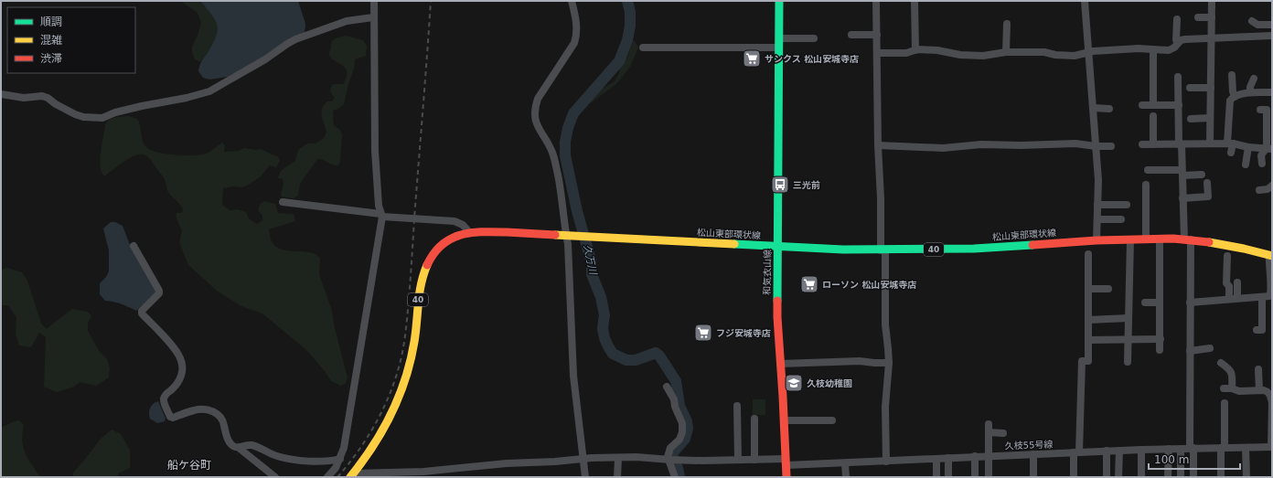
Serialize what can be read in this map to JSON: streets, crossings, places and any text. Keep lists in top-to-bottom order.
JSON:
{
  "streets": {
    "main road": ["松山東部環状線", "40", "和気衣山線"],
    "street": ["久枝55号線"]
  },
  "crossings": [
    ["松山東部環状線", "和気衣山線"],
    ["松山東部環状線", "久枝55号線"],
    ["和気衣山線", "久枝55号線"]
  ],
  "districts": ["船ケ谷町"],
  "water": ["久万川"],
  "places": {
    "supermarket": ["サンクス 松山安城寺店", "ローソン 松山安城寺店", "フジ安城寺店"],
    "bus stop": ["三光前"],
    "school or university": ["久枝幼稚園"]
  },
  "legend": ["順調", "混雑", "渋滞"],
  "scale_bar": "100 m"
}
